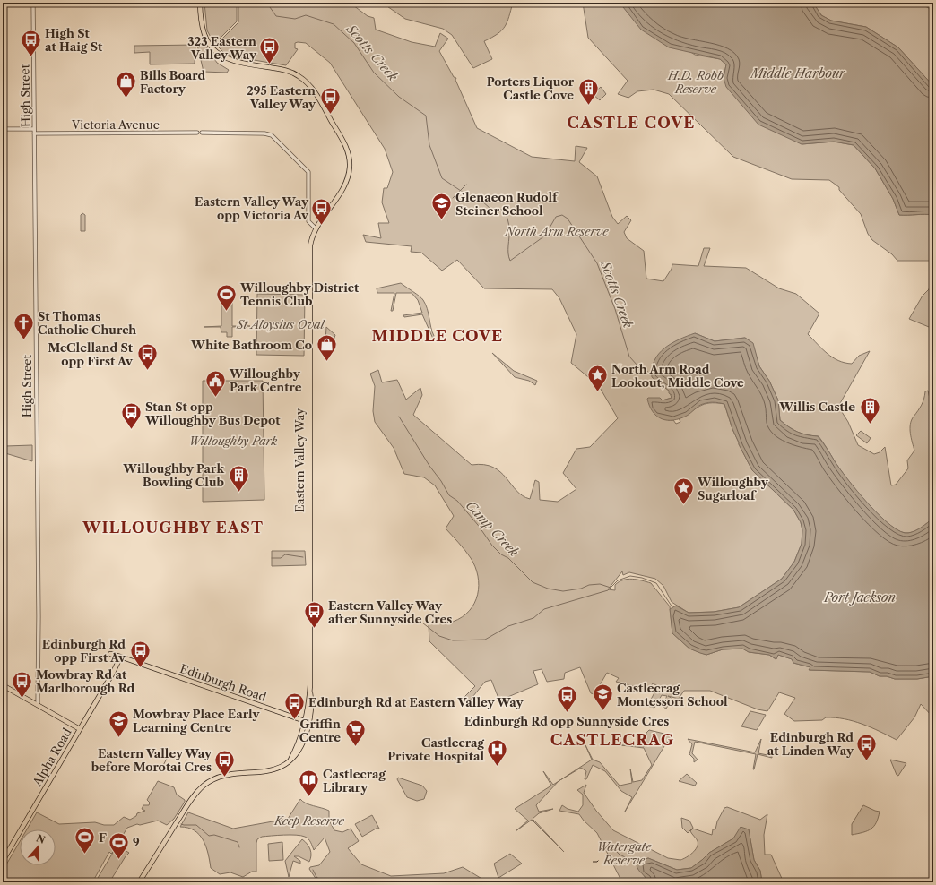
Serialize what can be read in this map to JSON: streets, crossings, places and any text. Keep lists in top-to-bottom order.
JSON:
{
  "streets": {
    "main road": ["Eastern Valley Way", "Edinburgh Road", "Alpha Road"],
    "street": ["High Street", "Victoria Avenue"]
  },
  "crossings": [
    ["High Street", "Victoria Avenue"],
    ["Victoria Avenue", "Eastern Valley Way"],
    ["Eastern Valley Way", "Edinburgh Road"],
    ["Edinburgh Road", "Alpha Road"]
  ],
  "districts": [
    "CASTLE COVE",
    "MIDDLE COVE",
    "WILLOUGHBY EAST",
    "CASTLECRAG"
  ],
  "water": [
    "Scotts Creek",
    "Middle Harbour",
    "Camp Creek",
    "Port Jackson"
  ],
  "parks": [
    "H.D. Robb Reserve",
    "North Arm Reserve",
    "St Aloysius Oval",
    "Willoughby Park",
    "Keep Reserve",
    "Watergate Reserve"
  ],
  "places": {
    "bus stop": [
      "High St at Haig St",
      "323 Eastern Valley Way",
      "295 Eastern Valley Way",
      "Eastern Valley Way opp Victoria Av",
      "McClelland St opp First Av",
      "Stan St opp Willoughby Bus Depot",
      "Eastern Valley Way after Sunnyside Cres",
      "Edinburgh Rd opp First Av",
      "Mowbray Rd at Marlborough Rd",
      "Edinburgh Rd opp Sunnyside Cres",
      "Edinburgh Rd at Eastern Valley Way",
      "Edinburgh Rd at Linden Way",
      "Eastern Valley Way before Morotai Cres"
    ],
    "shop": ["Bills Board Factory", "White Bathroom Co"],
    "building": ["Porters Liquor Castle Cove", "Willis Castle", "Willoughby Park Bowling Club"],
    "school or university": ["Glenaeon Rudolf Steiner School", "Castlecrag Montessori School", "Mowbray Place Early Learning Centre"],
    "sports": ["Willoughby District Tennis Club", "F", "9"],
    "church": ["St Thomas Catholic Church"],
    "place": ["North Arm Road Lookout, Middle Cove", "Willoughby Sugarloaf"],
    "public building": ["Willoughby Park Centre"],
    "supermarket": ["Griffin Centre"],
    "hospital": ["Castlecrag Private Hospital"],
    "library": ["Castlecrag Library"]
  },
  "north": "top"
}
